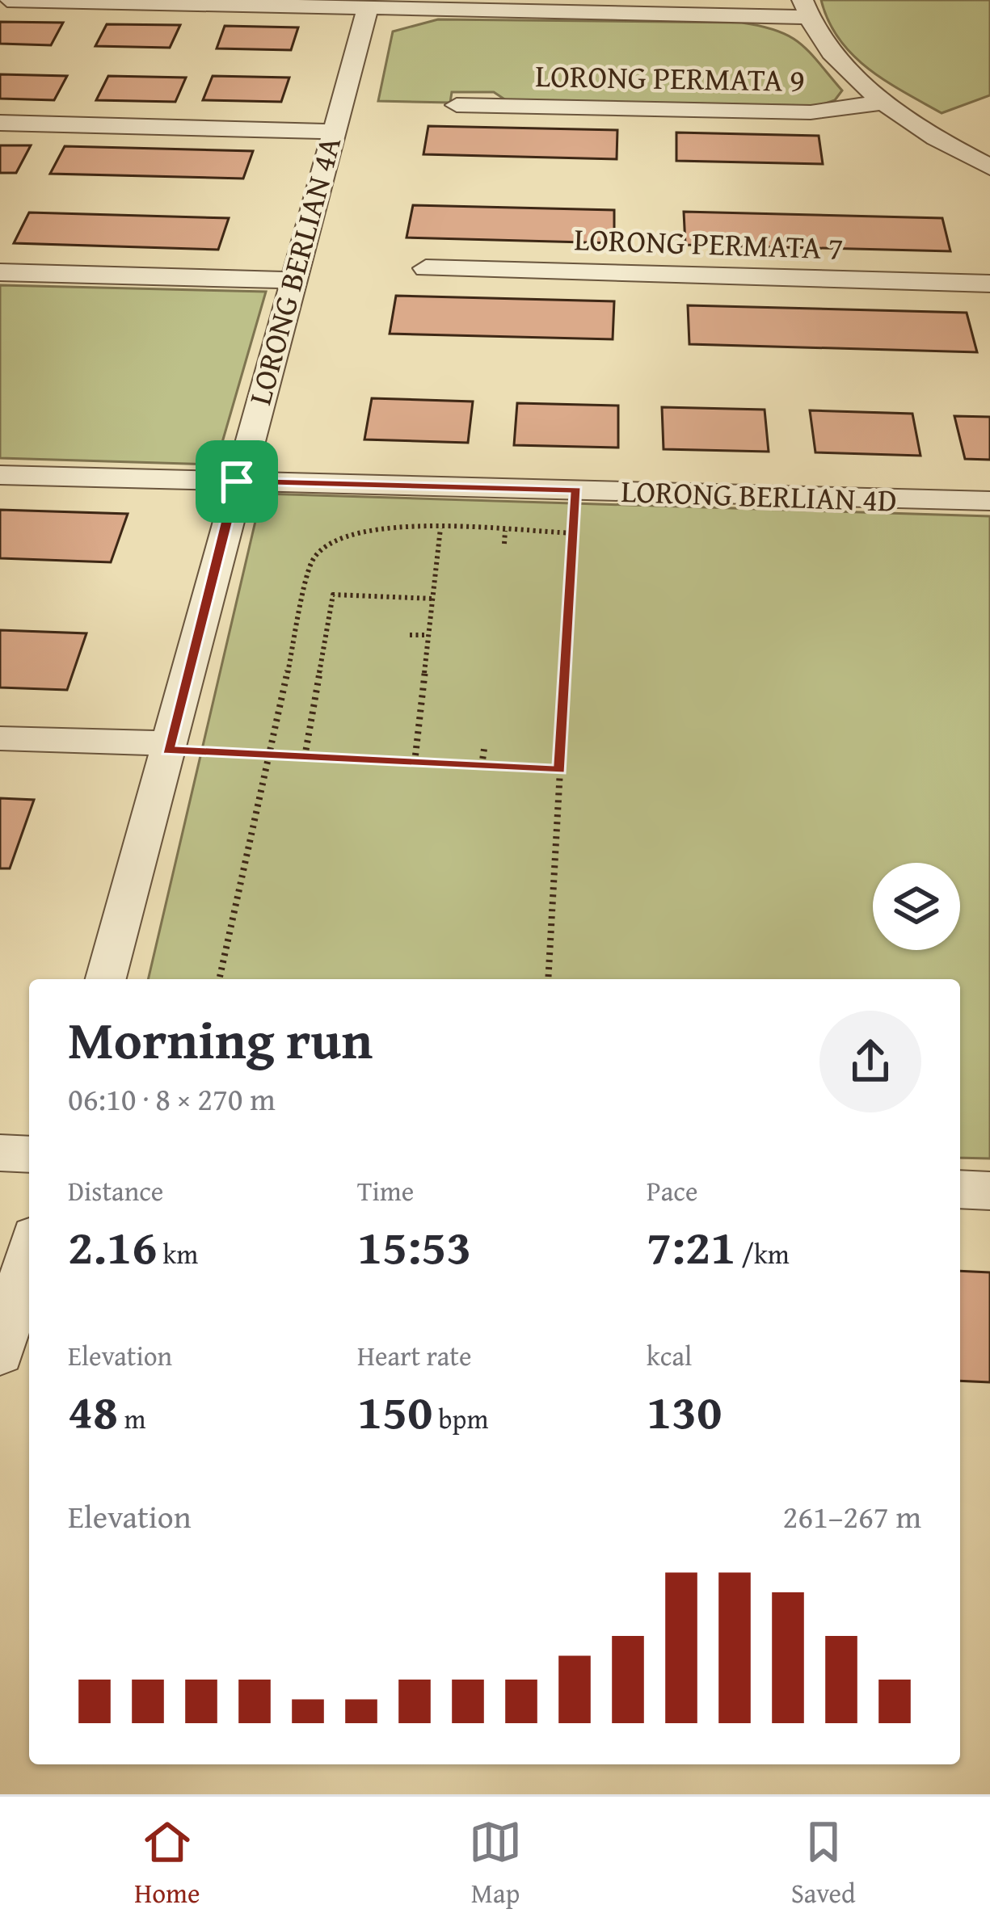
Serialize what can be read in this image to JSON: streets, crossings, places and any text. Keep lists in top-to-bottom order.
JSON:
{
  "streets": {
    "street": [
      "LORONG PERMATA 9",
      "LORONG PERMATA 7",
      "LORONG BERLIAN 4A",
      "LORONG BERLIAN 4D"
    ]
  },
  "crossings": [
    ["LORONG BERLIAN 4A", "LORONG BERLIAN 4D"]
  ],
  "page": {
    "heading": ["Morning run", "06:10 · 8 × 270 m"],
    "stats": [
      ["Distance", "2.16 km"],
      ["Time", "15:53"],
      ["Pace", "7:21 /km"],
      ["Elevation", "48 m"],
      ["Heart rate", "150 bpm"],
      ["kcal", "130"]
    ],
    "chart": ["Elevation", "261–267 m"],
    "tabs": ["Home", "Map", "Saved"]
  }
}
